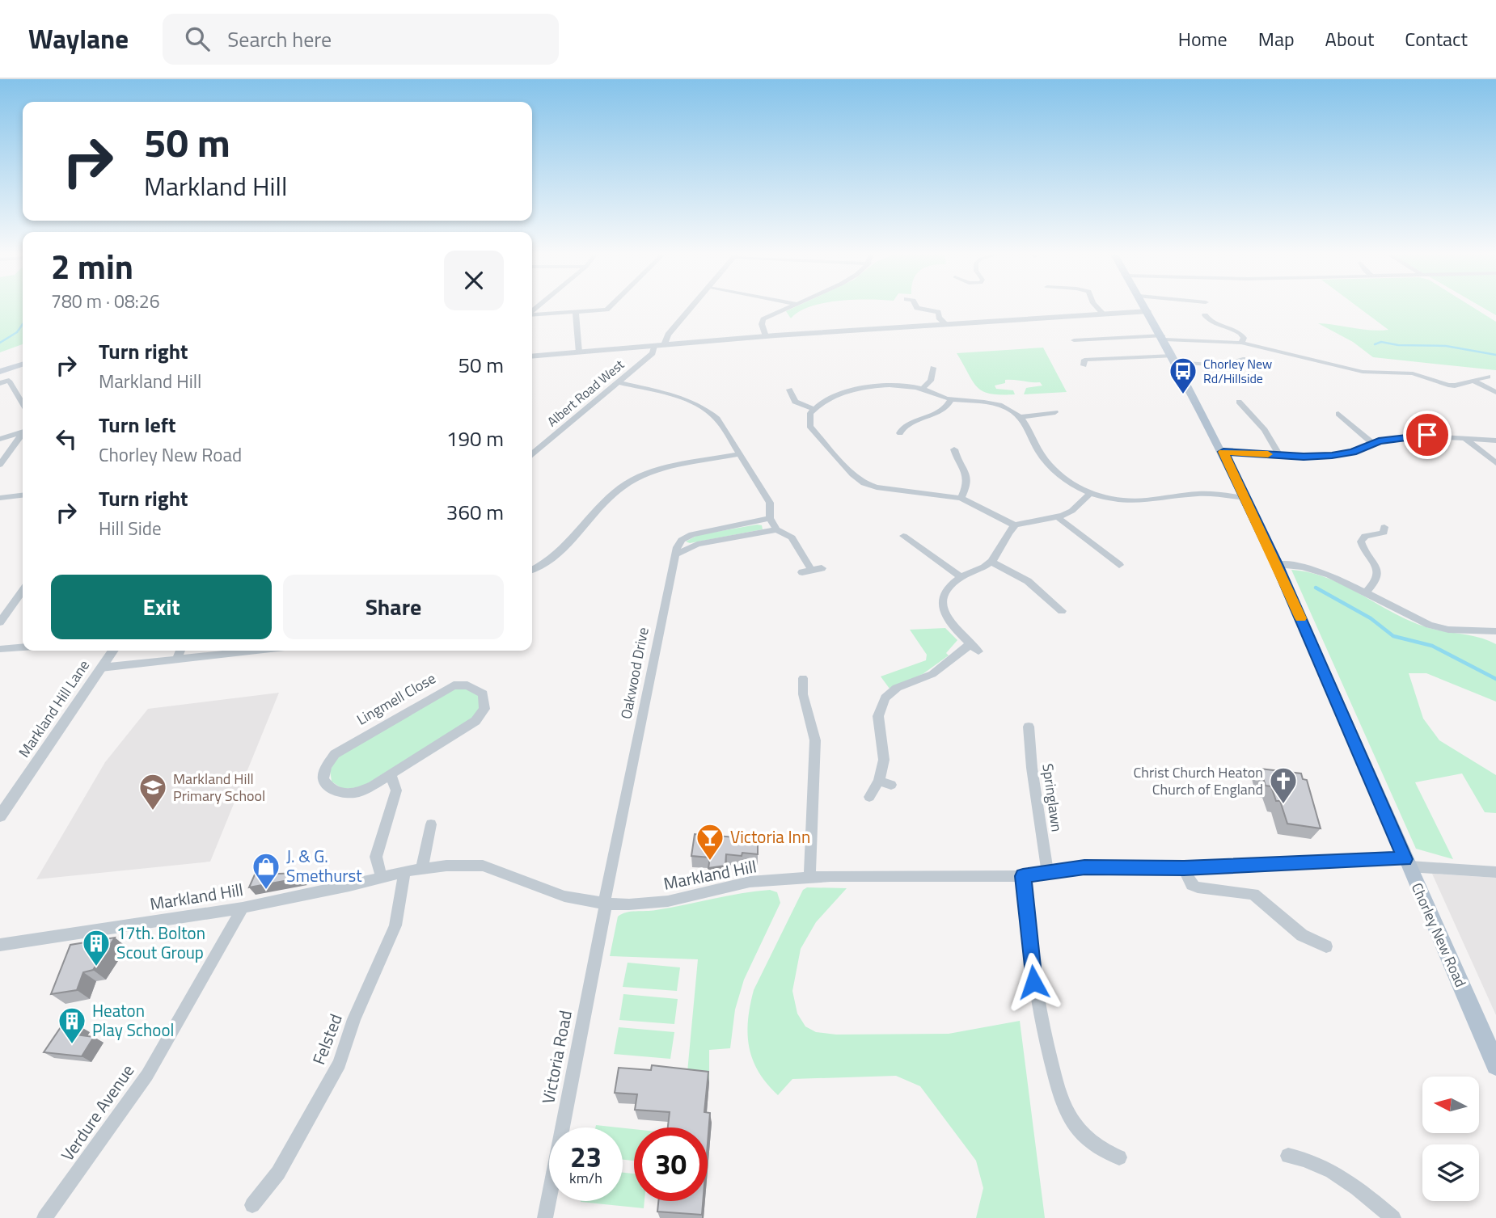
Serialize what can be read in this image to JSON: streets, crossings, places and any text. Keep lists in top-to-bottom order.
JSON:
{
  "streets": {
    "main road": ["Chorley New Road"],
    "street": [
      "Albert Road West",
      "Oakwood Drive",
      "Lingmell Close",
      "Markland Hill Lane",
      "Springlawn",
      "Markland Hill",
      "Felsted",
      "Victoria Road",
      "Verdure Avenue"
    ]
  },
  "crossings": [
    ["Oakwood Drive", "Markland Hill"],
    ["Oakwood Drive", "Victoria Road"],
    ["Springlawn", "Markland Hill"],
    ["Markland Hill", "Chorley New Road"],
    ["Markland Hill", "Felsted"],
    ["Markland Hill", "Victoria Road"],
    ["Markland Hill", "Verdure Avenue"]
  ],
  "places": {
    "bus stop": ["Chorley New Rd/Hillside"],
    "church": ["Christ Church Heaton Church of England"],
    "school or university": ["Markland Hill Primary School"],
    "bar": ["Victoria Inn"],
    "shop": ["J. & G. Smethurst"],
    "building": ["17th. Bolton Scout Group", "Heaton Play School"]
  },
  "north": "left",
  "page": {
    "header": "Waylane",
    "search": "Search here",
    "nav": [
      "Home",
      "Map",
      "About",
      "Contact"
    ],
    "turn": ["50 m", "Markland Hill"],
    "heading": ["2 min", "780 m · 08:26"],
    "list": [
      {
        "name": "Turn right",
        "note": "Markland Hill",
        "value": "50 m"
      },
      {
        "name": "Turn left",
        "note": "Chorley New Road",
        "value": "190 m"
      },
      {
        "name": "Turn right",
        "note": "Hill Side",
        "value": "360 m"
      }
    ],
    "buttons": ["Exit", "Share"],
    "speed": "23 km/h",
    "limit": "30"
  }
}
